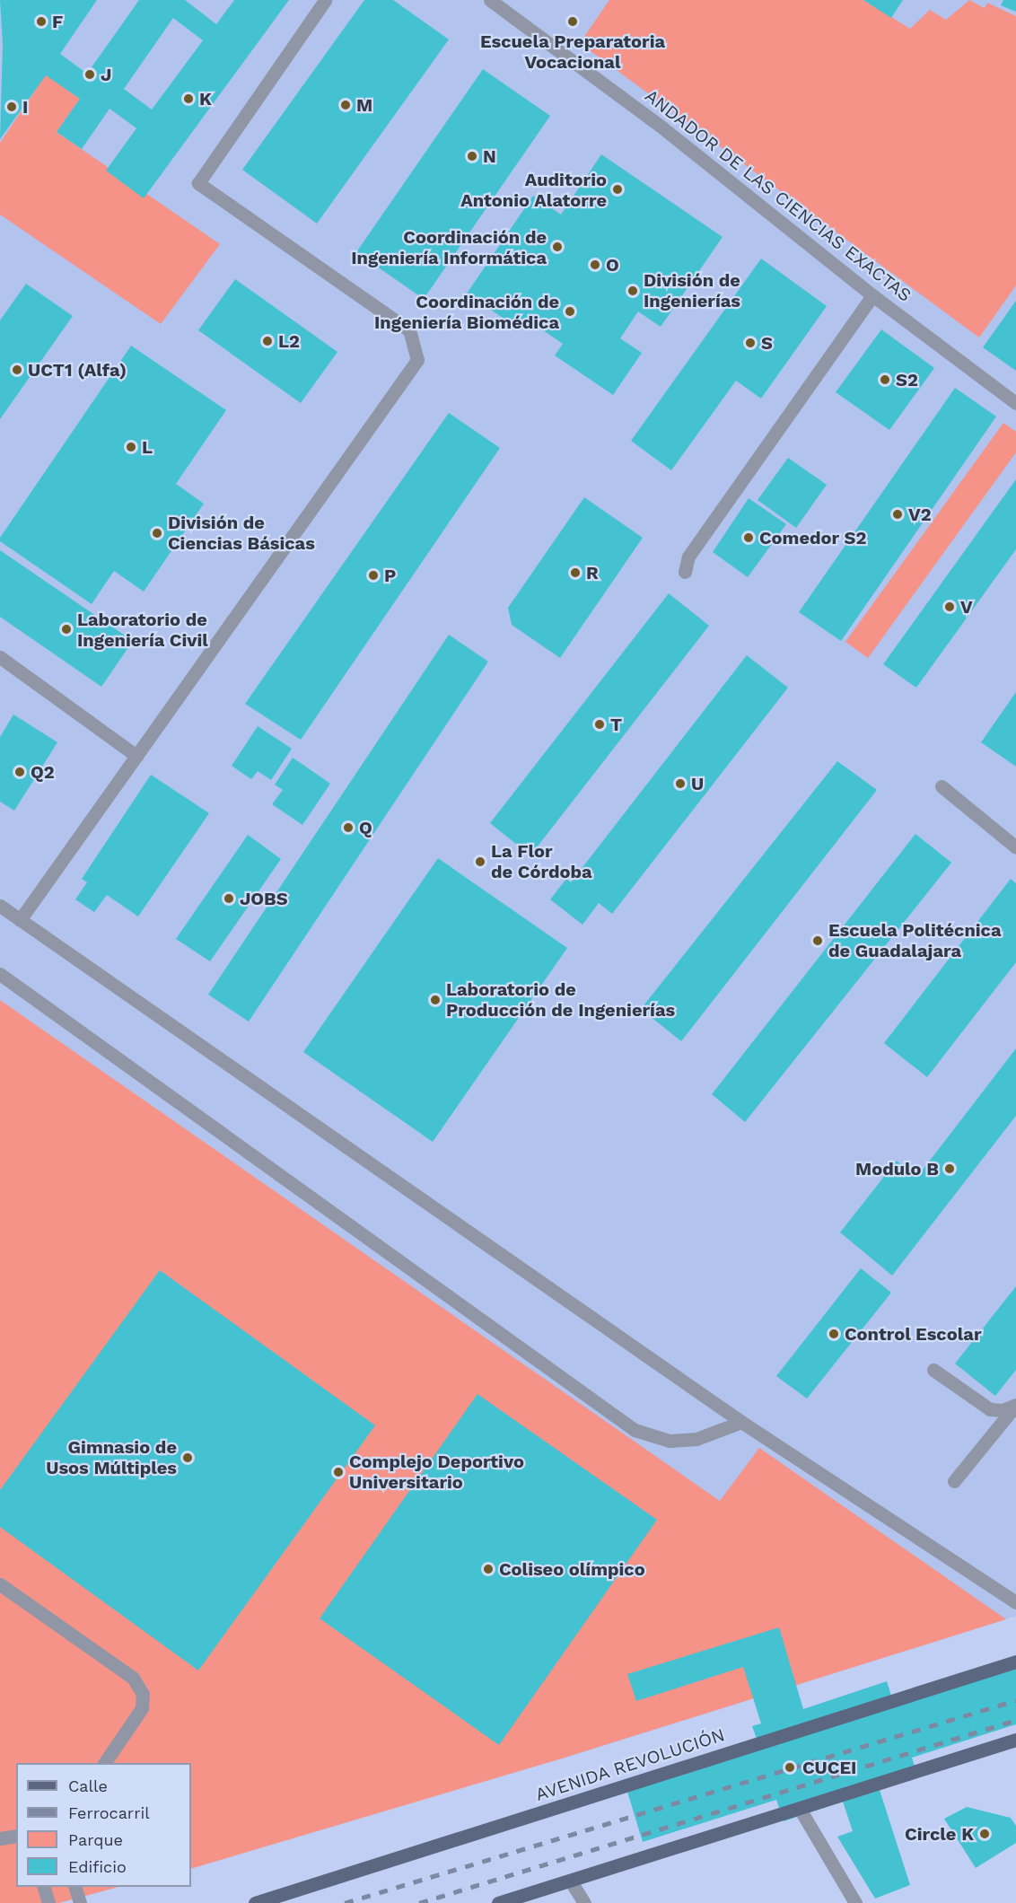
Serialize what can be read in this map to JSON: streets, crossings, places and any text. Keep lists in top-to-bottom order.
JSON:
{
  "streets": {
    "main road": ["AVENIDA REVOLUCIÓN"],
    "street": ["ANDADOR DE LAS CIENCIAS EXACTAS"]
  },
  "places": [
    "F",
    "Escuela Preparatoria Vocacional",
    "J",
    "K",
    "M",
    "I",
    "N",
    "Auditorio Antonio Alatorre",
    "Coordinación de Ingeniería Informática",
    "O",
    "División de Ingenierías",
    "Coordinación de Ingeniería Biomédica",
    "L2",
    "S",
    "UCT1 (Alfa)",
    "S2",
    "L",
    "V2",
    "División de Ciencias Básicas",
    "Comedor S2",
    "R",
    "P",
    "V",
    "Laboratorio de Ingeniería Civil",
    "T",
    "Q2",
    "U",
    "Q",
    "La Flor de Córdoba",
    "JOBS",
    "Escuela Politécnica de Guadalajara",
    "Laboratorio de Producción de Ingenierías",
    "Modulo B",
    "Control Escolar",
    "Gimnasio de Usos Múltiples",
    "Complejo Deportivo Universitario",
    "Coliseo olímpico",
    "CUCEI",
    "Circle K"
  ],
  "legend": [
    "Calle",
    "Ferrocarril",
    "Parque",
    "Edificio"
  ]
}
